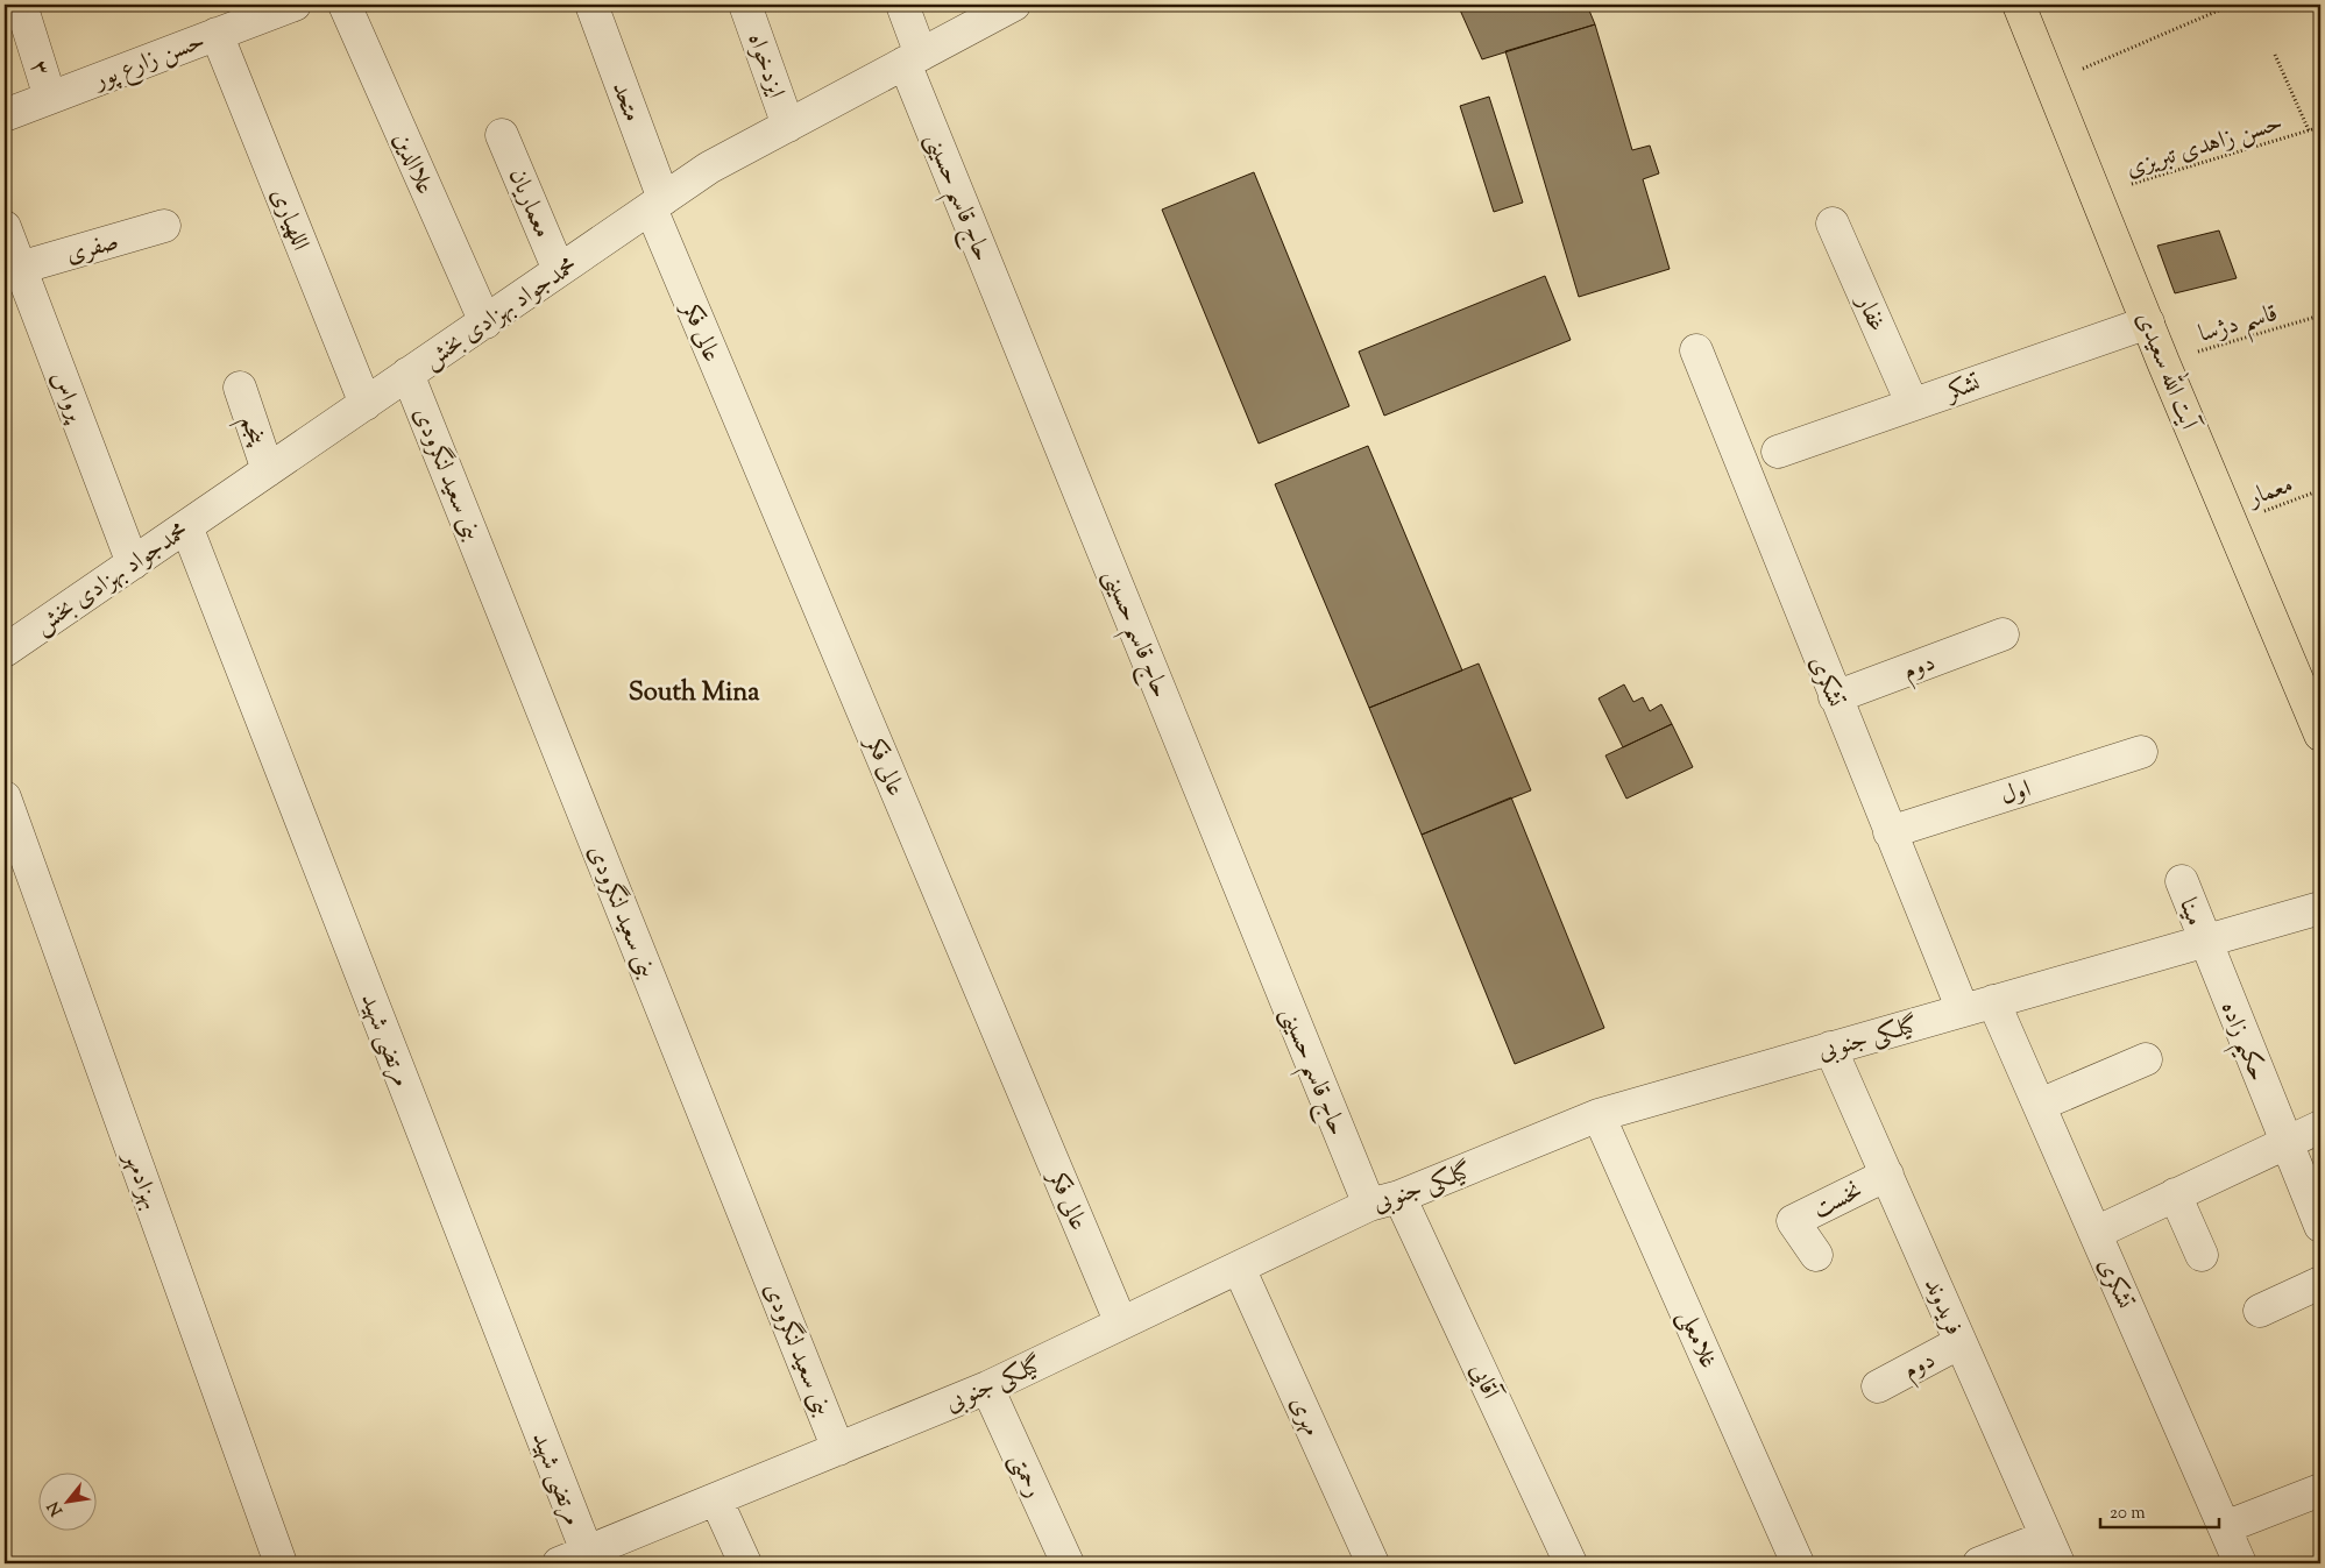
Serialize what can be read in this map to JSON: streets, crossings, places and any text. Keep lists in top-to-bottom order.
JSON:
{
  "streets": {
    "main road": ["آیت الله سعیدی"],
    "street": [
      "حسن زارع پور",
      "ایزدخواه",
      "۳",
      "متحد",
      "علاالدین",
      "حاج قاسم حسینی",
      "معماریان",
      "اللهیاری",
      "صفری",
      "محمدجواد بهزادی بخش",
      "غفار",
      "عالی فکر",
      "تشکر",
      "پرواس",
      "پنجم",
      "بنی سعید لنگرودی",
      "دوم",
      "تشکری",
      "اول",
      "مینا",
      "گیلکی جنوبی",
      "مرتضی شهید",
      "حکیم زاده",
      "بهزادمهر",
      "نخست",
      "فریدوند",
      "غلامعلی",
      "آقایی",
      "مهری",
      "رحمتی"
    ],
    "path": ["حسن زاهدی تبریزی", "قاسم دژسا", "معمار"]
  },
  "crossings": [
    ["حسن زارع پور", "۳"],
    ["حسن زارع پور", "اللهیاری"],
    ["ایزدخواه", "محمدجواد بهزادی بخش"],
    ["متحد", "محمدجواد بهزادی بخش"],
    ["متحد", "عالی فکر"],
    ["حسن زاهدی تبریزی", "آیت الله سعیدی"],
    ["علاالدین", "محمدجواد بهزادی بخش"],
    ["حاج قاسم حسینی", "محمدجواد بهزادی بخش"],
    ["حاج قاسم حسینی", "گیلکی جنوبی"],
    ["حاج قاسم حسینی", "آقایی"],
    ["معماریان", "محمدجواد بهزادی بخش"],
    ["اللهیاری", "محمدجواد بهزادی بخش"],
    ["صفری", "پرواس"],
    ["محمدجواد بهزادی بخش", "عالی فکر"],
    ["محمدجواد بهزادی بخش", "پرواس"],
    ["محمدجواد بهزادی بخش", "پنجم"],
    ["محمدجواد بهزادی بخش", "بنی سعید لنگرودی"],
    ["محمدجواد بهزادی بخش", "مرتضی شهید"],
    ["غفار", "تشکر"],
    ["قاسم دژسا", "آیت الله سعیدی"],
    ["عالی فکر", "گیلکی جنوبی"],
    ["آیت الله سعیدی", "تشکر"],
    ["آیت الله سعیدی", "معمار"],
    ["بنی سعید لنگرودی", "گیلکی جنوبی"],
    ["دوم", "تشکری"],
    ["دوم", "فریدوند"],
    ["تشکری", "اول"],
    ["تشکری", "گیلکی جنوبی"],
    ["مینا", "گیلکی جنوبی"],
    ["مینا", "حکیم زاده"],
    ["گیلکی جنوبی", "مرتضی شهید"],
    ["گیلکی جنوبی", "حکیم زاده"],
    ["گیلکی جنوبی", "فریدوند"],
    ["گیلکی جنوبی", "غلامعلی"],
    ["گیلکی جنوبی", "آقایی"],
    ["گیلکی جنوبی", "مهری"],
    ["گیلکی جنوبی", "رحمتی"],
    ["نخست", "فریدوند"]
  ],
  "districts": ["South Mina"],
  "scale_bar": "20 m",
  "north": "bottom left"
}
